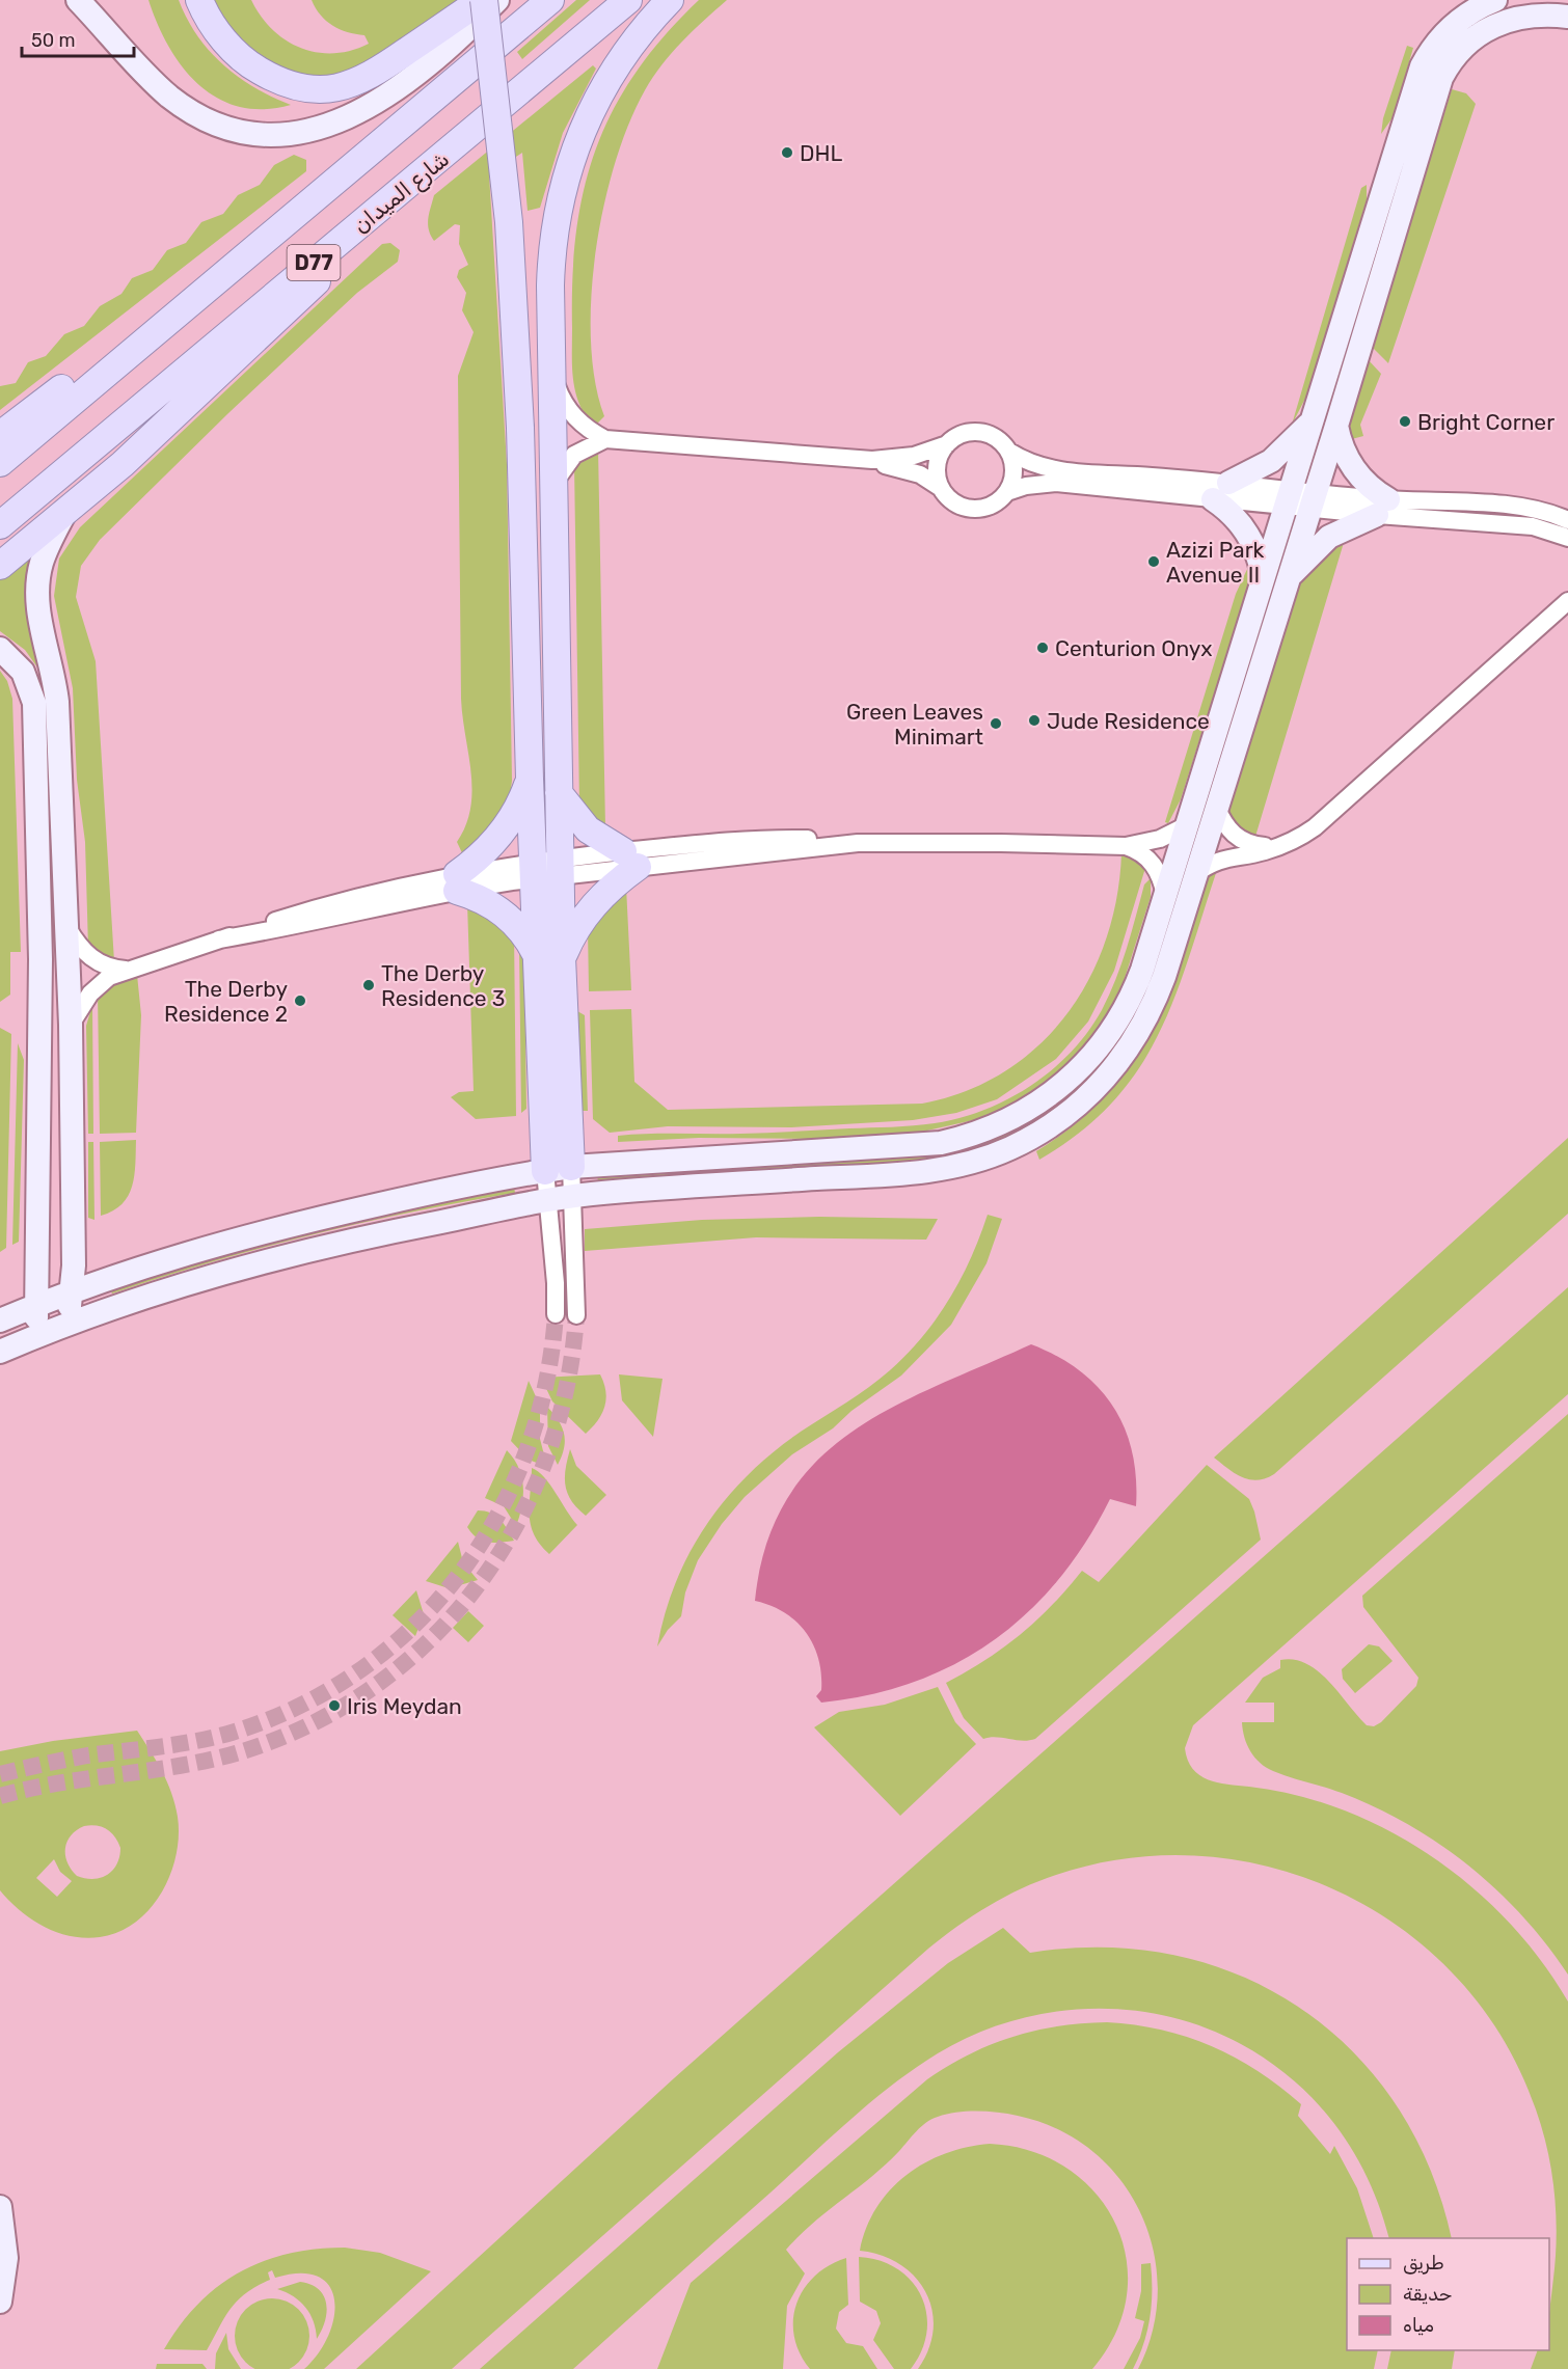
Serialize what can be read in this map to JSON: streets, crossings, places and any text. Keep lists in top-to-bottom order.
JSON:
{
  "streets": {
    "main road": ["شارع الميدان", "D77"]
  },
  "places": [
    "DHL",
    "Bright Corner",
    "Azizi Park Avenue II",
    "Centurion Onyx",
    "Jude Residence",
    "Green Leaves Minimart",
    "The Derby Residence 3",
    "The Derby Residence 2",
    "Iris Meydan"
  ],
  "legend": ["طريق", "حديقة", "مياه"],
  "scale_bar": "50 m"
}
